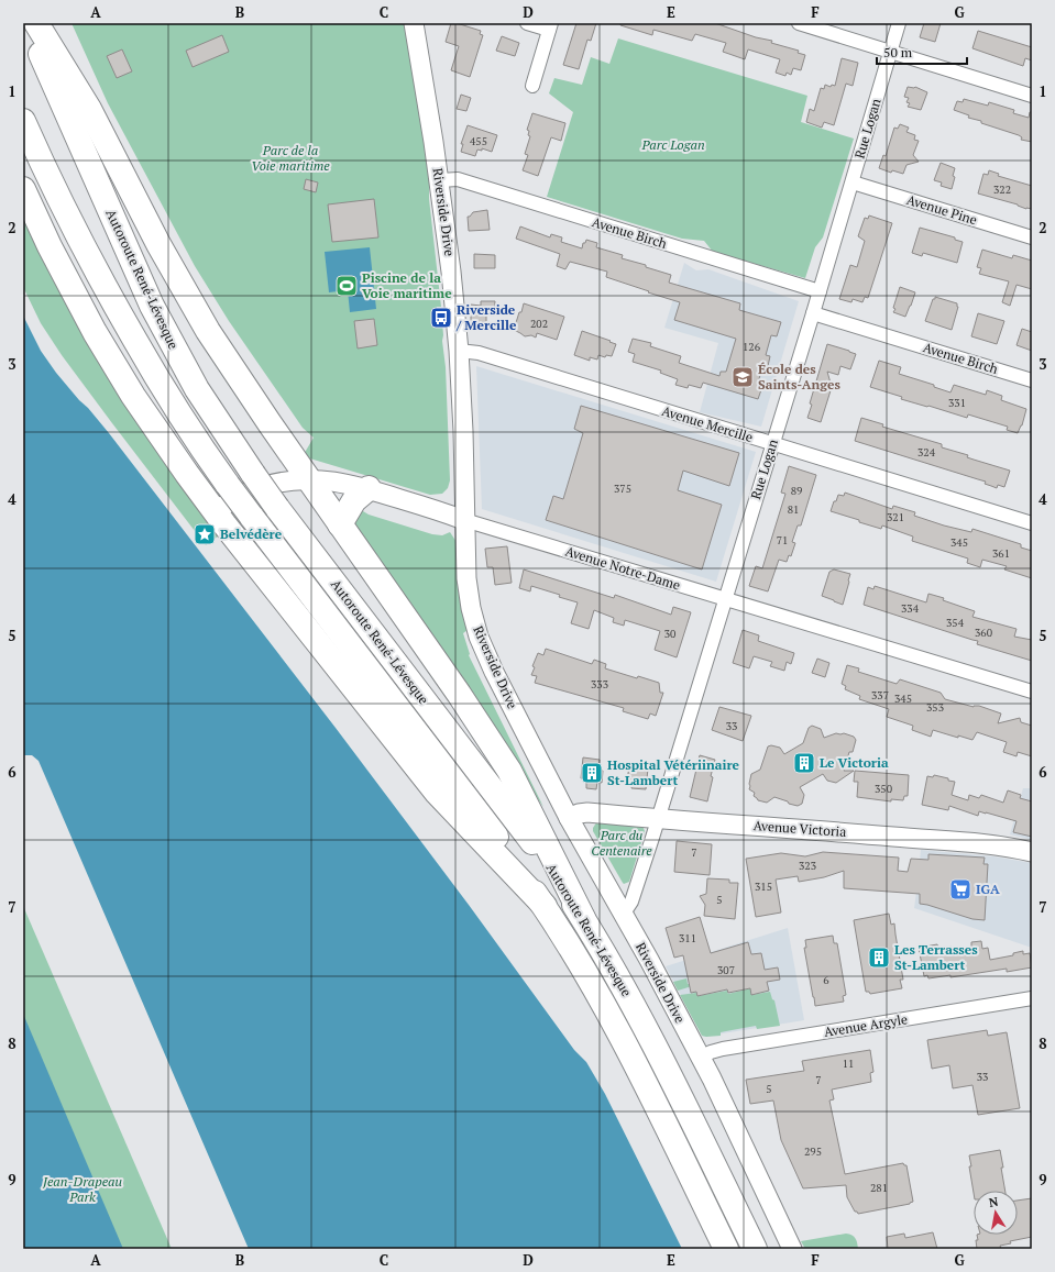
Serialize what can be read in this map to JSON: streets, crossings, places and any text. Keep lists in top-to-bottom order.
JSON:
{
  "streets": {
    "highway": ["Autoroute René-Lévesque"],
    "street": [
      "Rue Logan",
      "Avenue Pine",
      "Riverside Drive",
      "Avenue Birch",
      "Avenue Mercille",
      "Avenue Notre-Dame",
      "Avenue Victoria",
      "Avenue Argyle"
    ]
  },
  "crossings": [
    ["Rue Logan", "Avenue Pine"],
    ["Rue Logan", "Riverside Drive"],
    ["Rue Logan", "Avenue Birch"],
    ["Rue Logan", "Avenue Mercille"],
    ["Rue Logan", "Avenue Notre-Dame"],
    ["Rue Logan", "Avenue Victoria"],
    ["Riverside Drive", "Avenue Birch"],
    ["Riverside Drive", "Avenue Mercille"],
    ["Riverside Drive", "Avenue Notre-Dame"],
    ["Riverside Drive", "Avenue Victoria"],
    ["Riverside Drive", "Avenue Argyle"]
  ],
  "parks": [
    "Parc Logan",
    "Parc de la Voie maritime",
    "Parc du Centenaire",
    "Jean-Drapeau Park"
  ],
  "places": {
    "sports": ["Piscine de la Voie maritime"],
    "bus stop": ["Riverside / Mercille"],
    "school or university": ["École des Saints-Anges"],
    "place": ["Belvédère"],
    "building": ["Le Victoria", "Hospital Vétériinaire St-Lambert", "Les Terrasses St-Lambert"],
    "supermarket": ["IGA"]
  },
  "house_numbers": [
    "455",
    "322",
    "202",
    "126",
    "331",
    "324",
    "375",
    "89",
    "81",
    "321",
    "71",
    "345",
    "361",
    "334",
    "354",
    "360",
    "30",
    "333",
    "337",
    "345",
    "353",
    "33",
    "350",
    "7",
    "323",
    "315",
    "5",
    "311",
    "307",
    "6",
    "11",
    "33",
    "7",
    "5",
    "295",
    "281"
  ],
  "scale_bar": "50 m",
  "north": "top",
  "grid": {
    "columns": [
      "A",
      "B",
      "C",
      "D",
      "E",
      "F",
      "G"
    ],
    "rows": [
      "1",
      "2",
      "3",
      "4",
      "5",
      "6",
      "7",
      "8",
      "9"
    ]
  }
}
